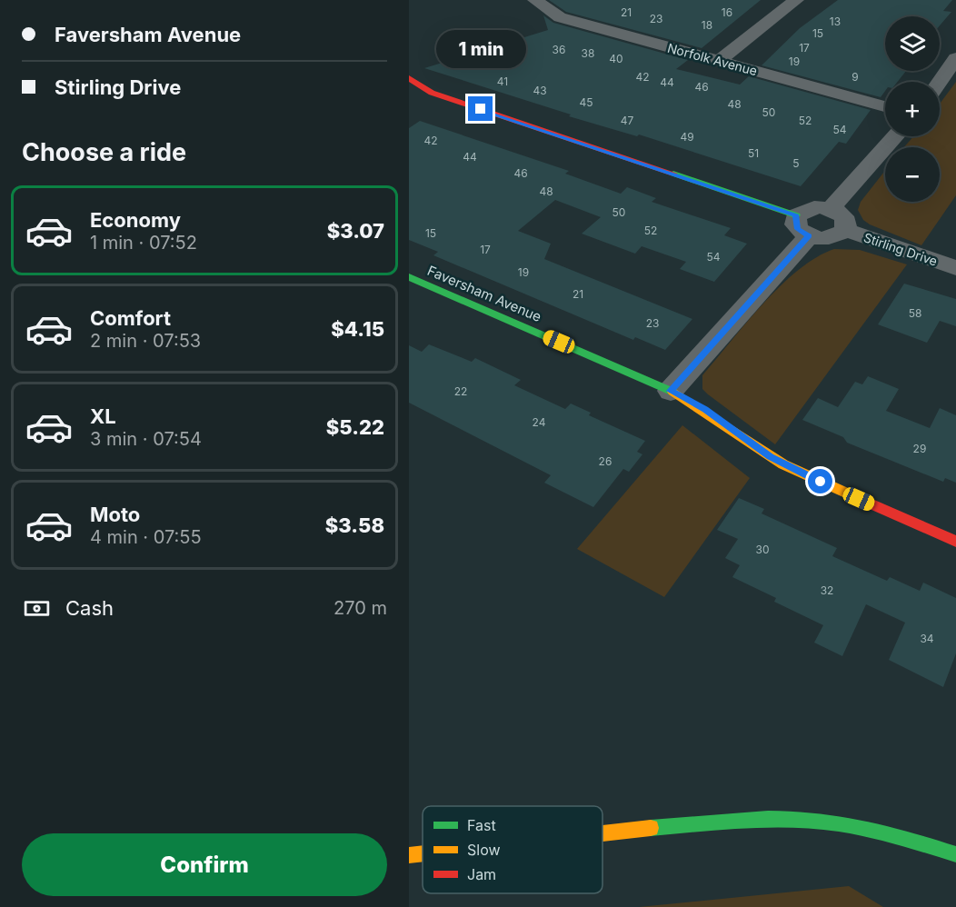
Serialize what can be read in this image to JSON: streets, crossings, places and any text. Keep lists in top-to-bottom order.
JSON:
{
  "streets": {
    "street": ["Norfolk Avenue", "Stirling Drive", "Faversham Avenue"]
  },
  "house_numbers": [
    "21",
    "16",
    "23",
    "13",
    "18",
    "15",
    "17",
    "36",
    "38",
    "40",
    "19",
    "42",
    "9",
    "41",
    "44",
    "46",
    "43",
    "45",
    "48",
    "50",
    "47",
    "52",
    "54",
    "49",
    "42",
    "51",
    "44",
    "5",
    "46",
    "48",
    "50",
    "52",
    "15",
    "17",
    "54",
    "19",
    "21",
    "58",
    "23",
    "22",
    "24",
    "29",
    "26",
    "30",
    "32",
    "34"
  ],
  "legend": ["Fast", "Slow", "Jam"],
  "page": {
    "banner": ["Faversham Avenue", "Stirling Drive"],
    "map_buttons": ["+", "−"],
    "bubble": "1 min",
    "heading": "Choose a ride",
    "list": [
      {
        "name": "Economy",
        "note": "1 min · 07:52",
        "value": "$3.07"
      },
      {
        "name": "Comfort",
        "note": "2 min · 07:53",
        "value": "$4.15"
      },
      {
        "name": "XL",
        "note": "3 min · 07:54",
        "value": "$5.22"
      },
      {
        "name": "Moto",
        "note": "4 min · 07:55",
        "value": "$3.58"
      }
    ],
    "pay": ["Cash", "270 m"],
    "buttons": "Confirm"
  }
}
